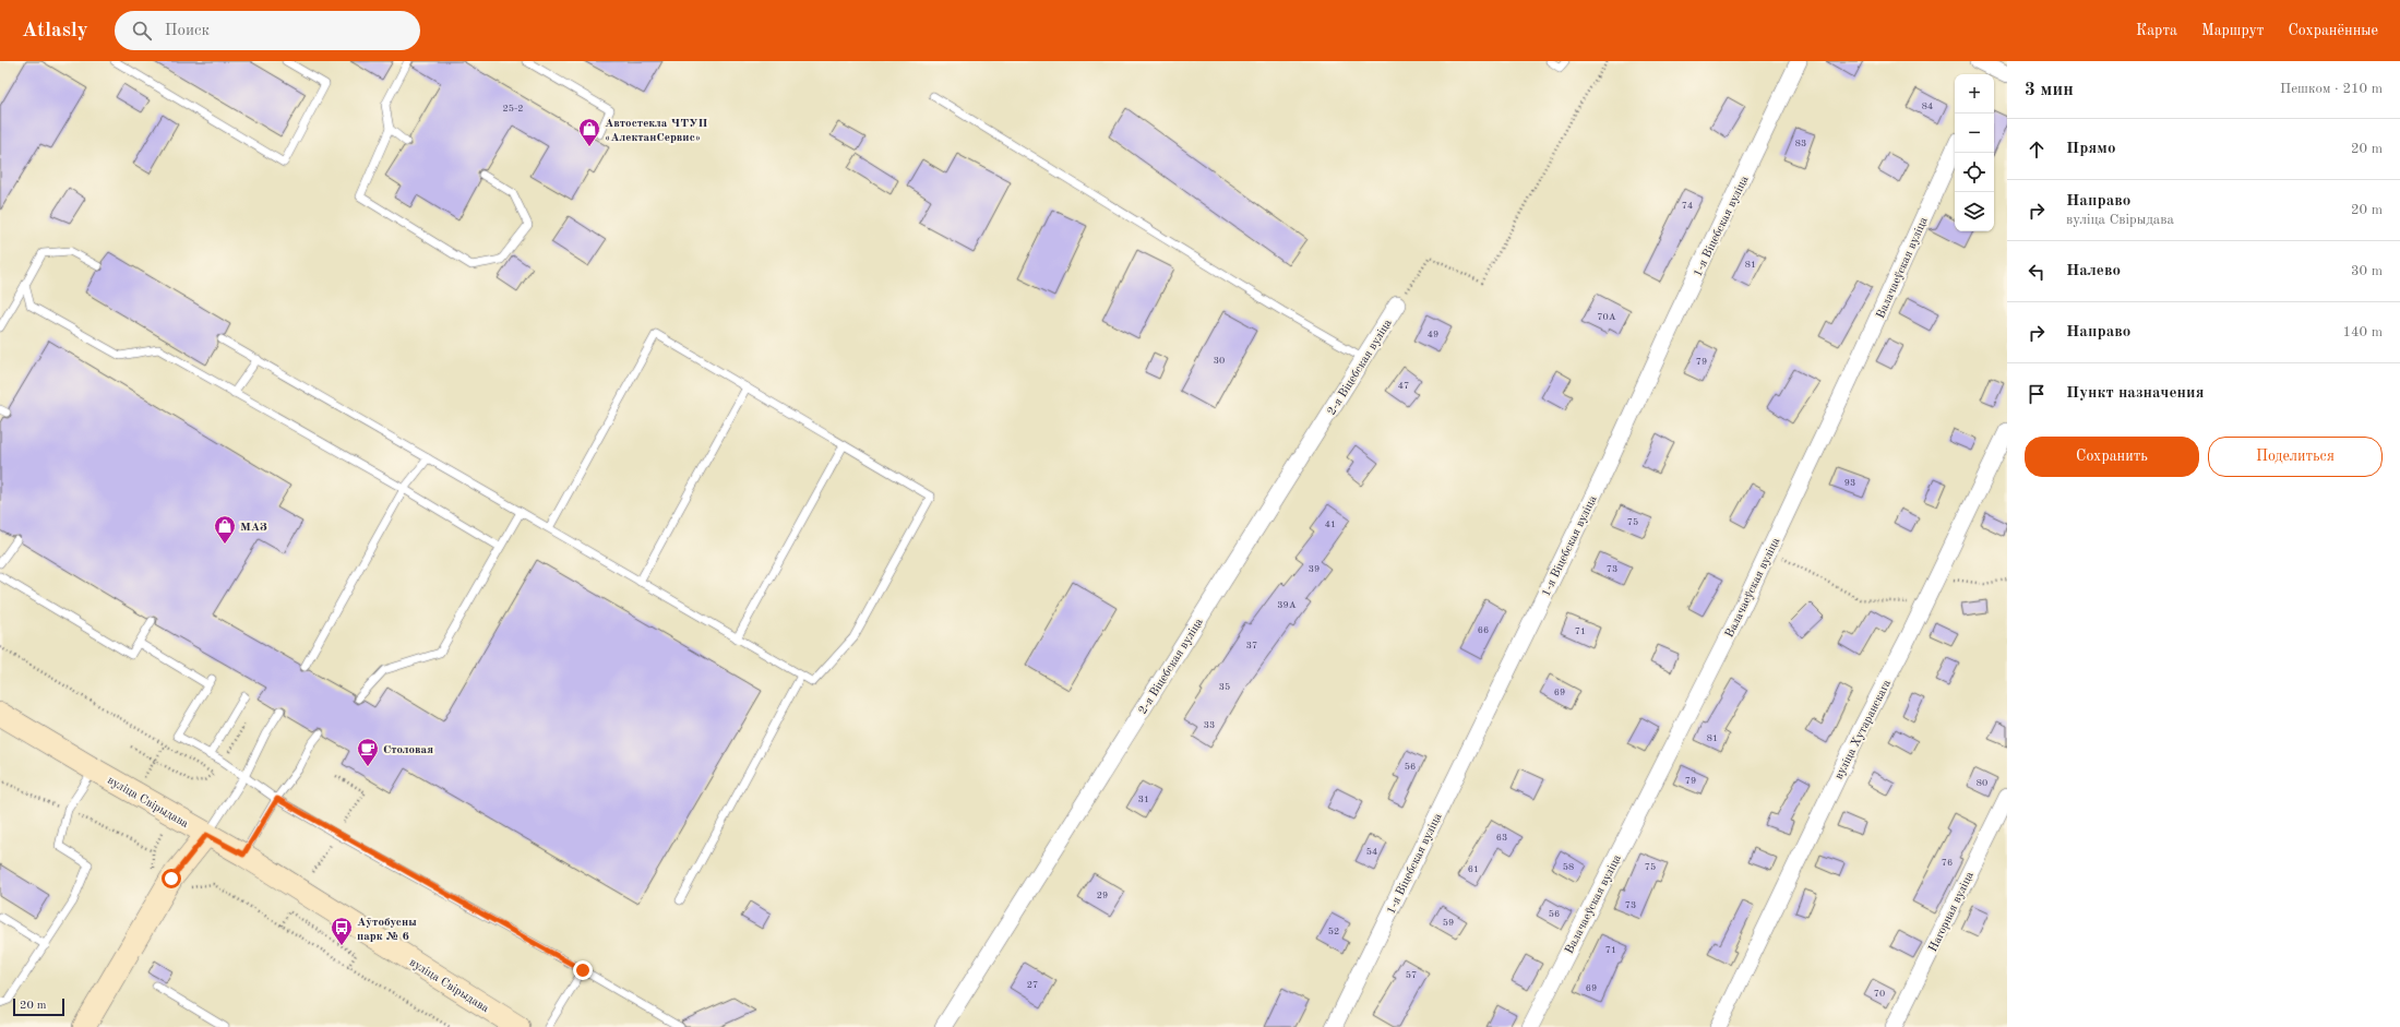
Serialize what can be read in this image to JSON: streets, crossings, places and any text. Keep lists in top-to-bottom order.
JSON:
{
  "streets": {
    "main road": ["вуліца Свірыдава"],
    "street": [
      "1-я Віцебская вуліца",
      "Валачаеўская вуліца",
      "2-я Віцебская вуліца",
      "вуліца Хутаранскага",
      "Нагорная вуліца"
    ]
  },
  "places": {
    "shop": ["Автостекла ЧТУП «АлектанСервис»", "МАЗ"],
    "cafe": ["Столовая"],
    "bus stop": ["Аўтобусны парк № 6"]
  },
  "house_numbers": [
    "84",
    "25-2",
    "83",
    "74",
    "81",
    "70А",
    "49",
    "30",
    "79",
    "47",
    "93",
    "75",
    "41",
    "39",
    "73",
    "39А",
    "66",
    "71",
    "37",
    "35",
    "69",
    "33",
    "81",
    "56",
    "79",
    "80",
    "31",
    "63",
    "54",
    "76",
    "58",
    "75",
    "61",
    "29",
    "73",
    "56",
    "59",
    "52",
    "71",
    "57",
    "27",
    "69",
    "70"
  ],
  "scale_bar": "20 m",
  "page": {
    "header": "Atlasly",
    "search": "Поиск",
    "nav": ["Карта", "Маршрут", "Сохранённые"],
    "heading": ["3 мин", "Пешком · 210 m"],
    "map_buttons": ["+", "−"],
    "list": [
      ["Прямо", "20 m"],
      ["Направо", "вуліца Свірыдава", "20 m"],
      ["Налево", "30 m"],
      ["Направо", "140 m"],
      "Пункт назначения"
    ],
    "buttons": ["Сохранить", "Поделиться"],
    "scale": "20 m"
  }
}
